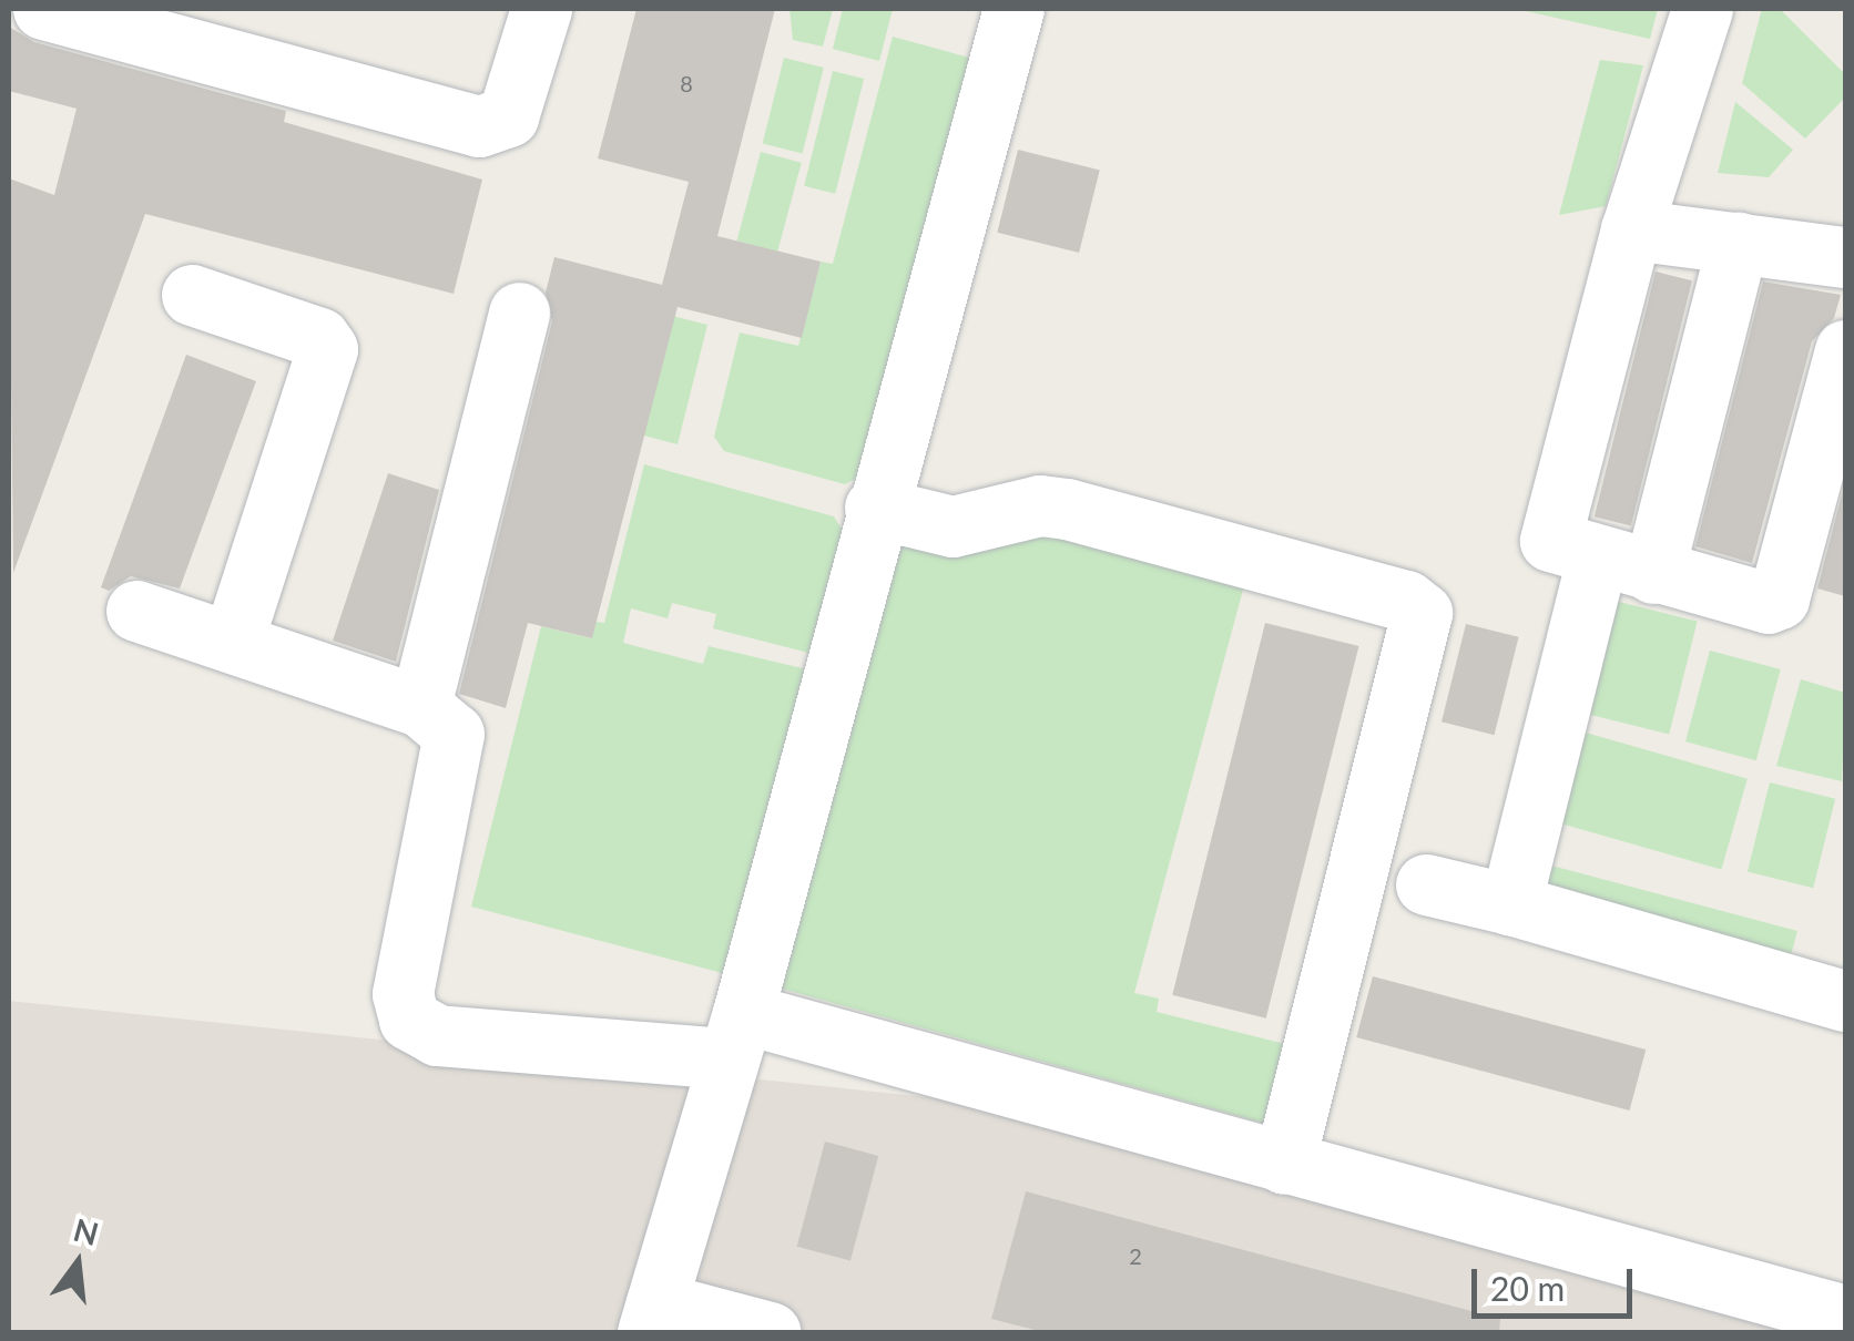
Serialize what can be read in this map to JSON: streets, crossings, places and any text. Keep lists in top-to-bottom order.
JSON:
{
  "house_numbers": ["8", "2"],
  "scale_bar": "20 m",
  "north": "top"
}
